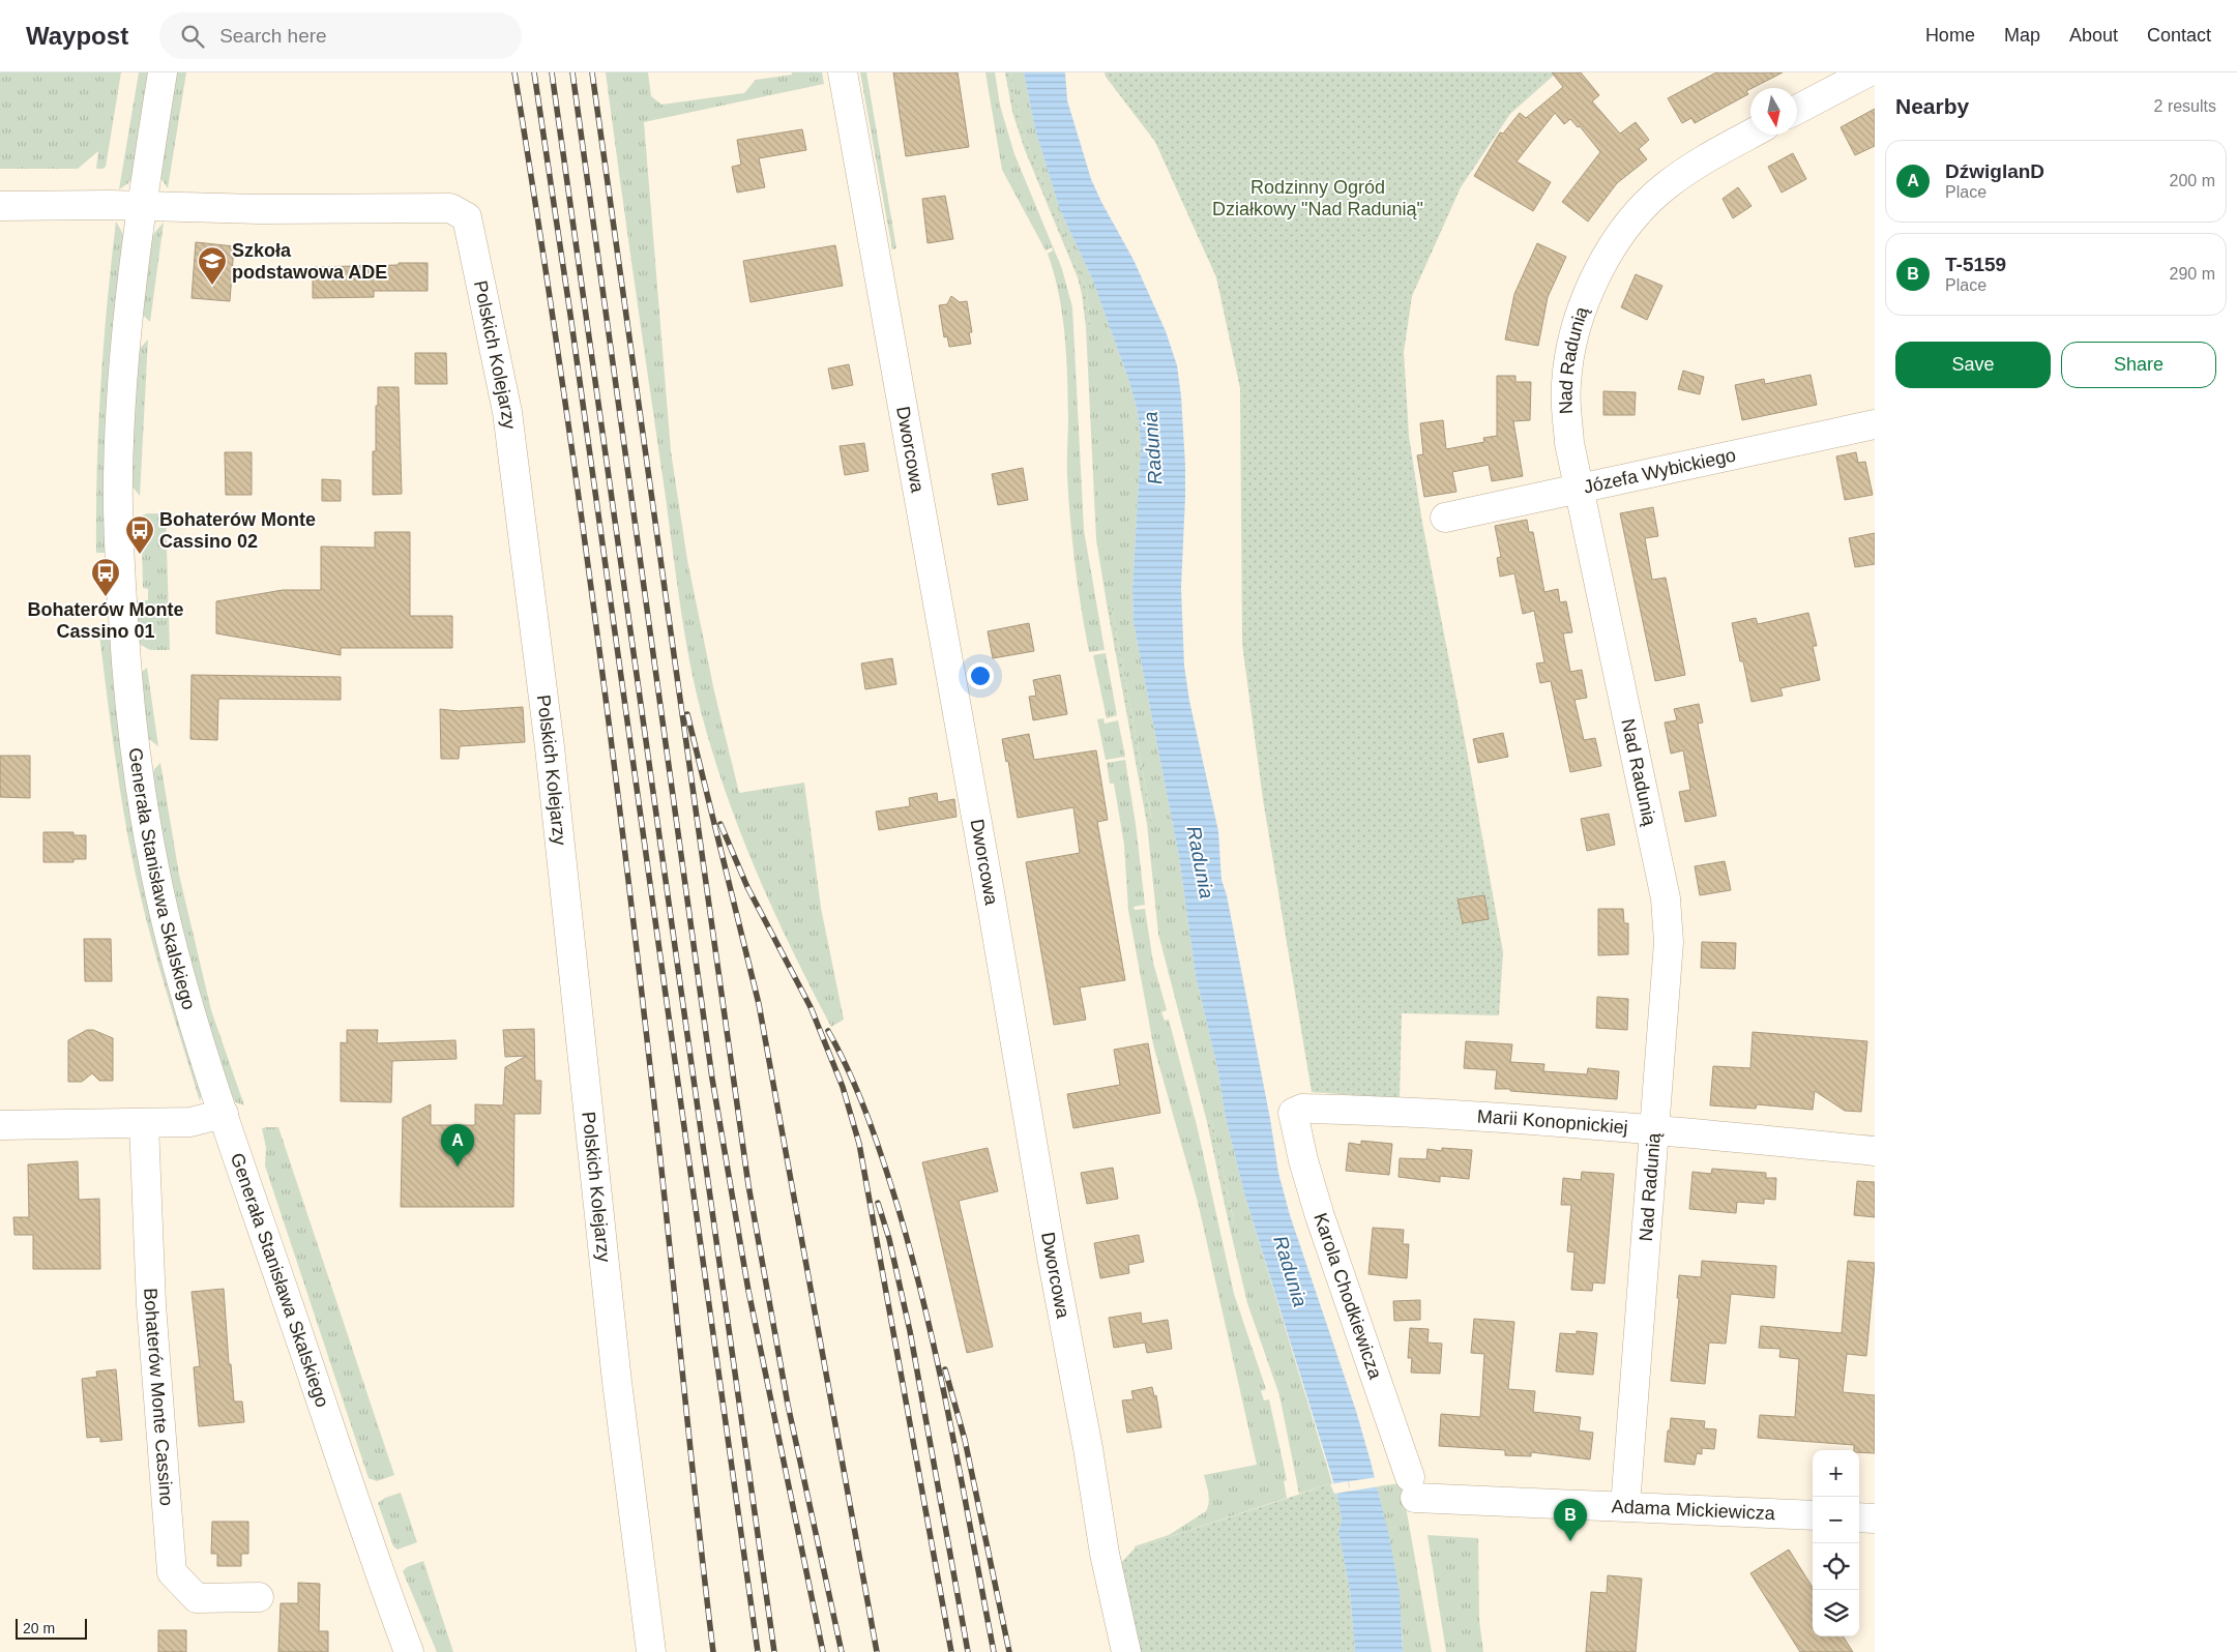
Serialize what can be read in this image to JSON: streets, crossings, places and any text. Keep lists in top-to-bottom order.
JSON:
{
  "streets": {
    "street": [
      "Polskich Kolejarzy",
      "Nad Radunią",
      "Dworcowa",
      "Józefa Wybickiego",
      "Generała Stanisława Skalskiego",
      "Marii Konopnickiej",
      "Karola Chodkiewicza",
      "Bohaterów Monte Cassino",
      "Adama Mickiewicza"
    ]
  },
  "crossings": [
    ["Polskich Kolejarzy", "Generała Stanisława Skalskiego"],
    ["Nad Radunią", "Józefa Wybickiego"],
    ["Nad Radunią", "Marii Konopnickiej"],
    ["Nad Radunią", "Adama Mickiewicza"],
    ["Marii Konopnickiej", "Karola Chodkiewicza"],
    ["Karola Chodkiewicza", "Adama Mickiewicza"]
  ],
  "water": ["Radunia"],
  "parks": ["Rodzinny Ogród Działkowy \"Nad Radunią\""],
  "places": {
    "school or university": ["Szkoła podstawowa ADE"],
    "bus stop": ["Bohaterów Monte Cassino 02", "Bohaterów Monte Cassino 01"]
  },
  "scale_bar": "20 m",
  "north": "bottom",
  "page": {
    "header": "Waypost",
    "search": "Search here",
    "nav": [
      "Home",
      "Map",
      "About",
      "Contact"
    ],
    "heading": ["Nearby", "2 results"],
    "list": [
      {
        "mark": "A",
        "name": "DźwiglanD",
        "note": "Place",
        "value": "200 m"
      },
      {
        "mark": "B",
        "name": "T-5159",
        "note": "Place",
        "value": "290 m"
      }
    ],
    "buttons": ["Save", "Share"],
    "pins": ["A", "B"],
    "map_buttons": ["+", "−"],
    "scale": "20 m"
  }
}
